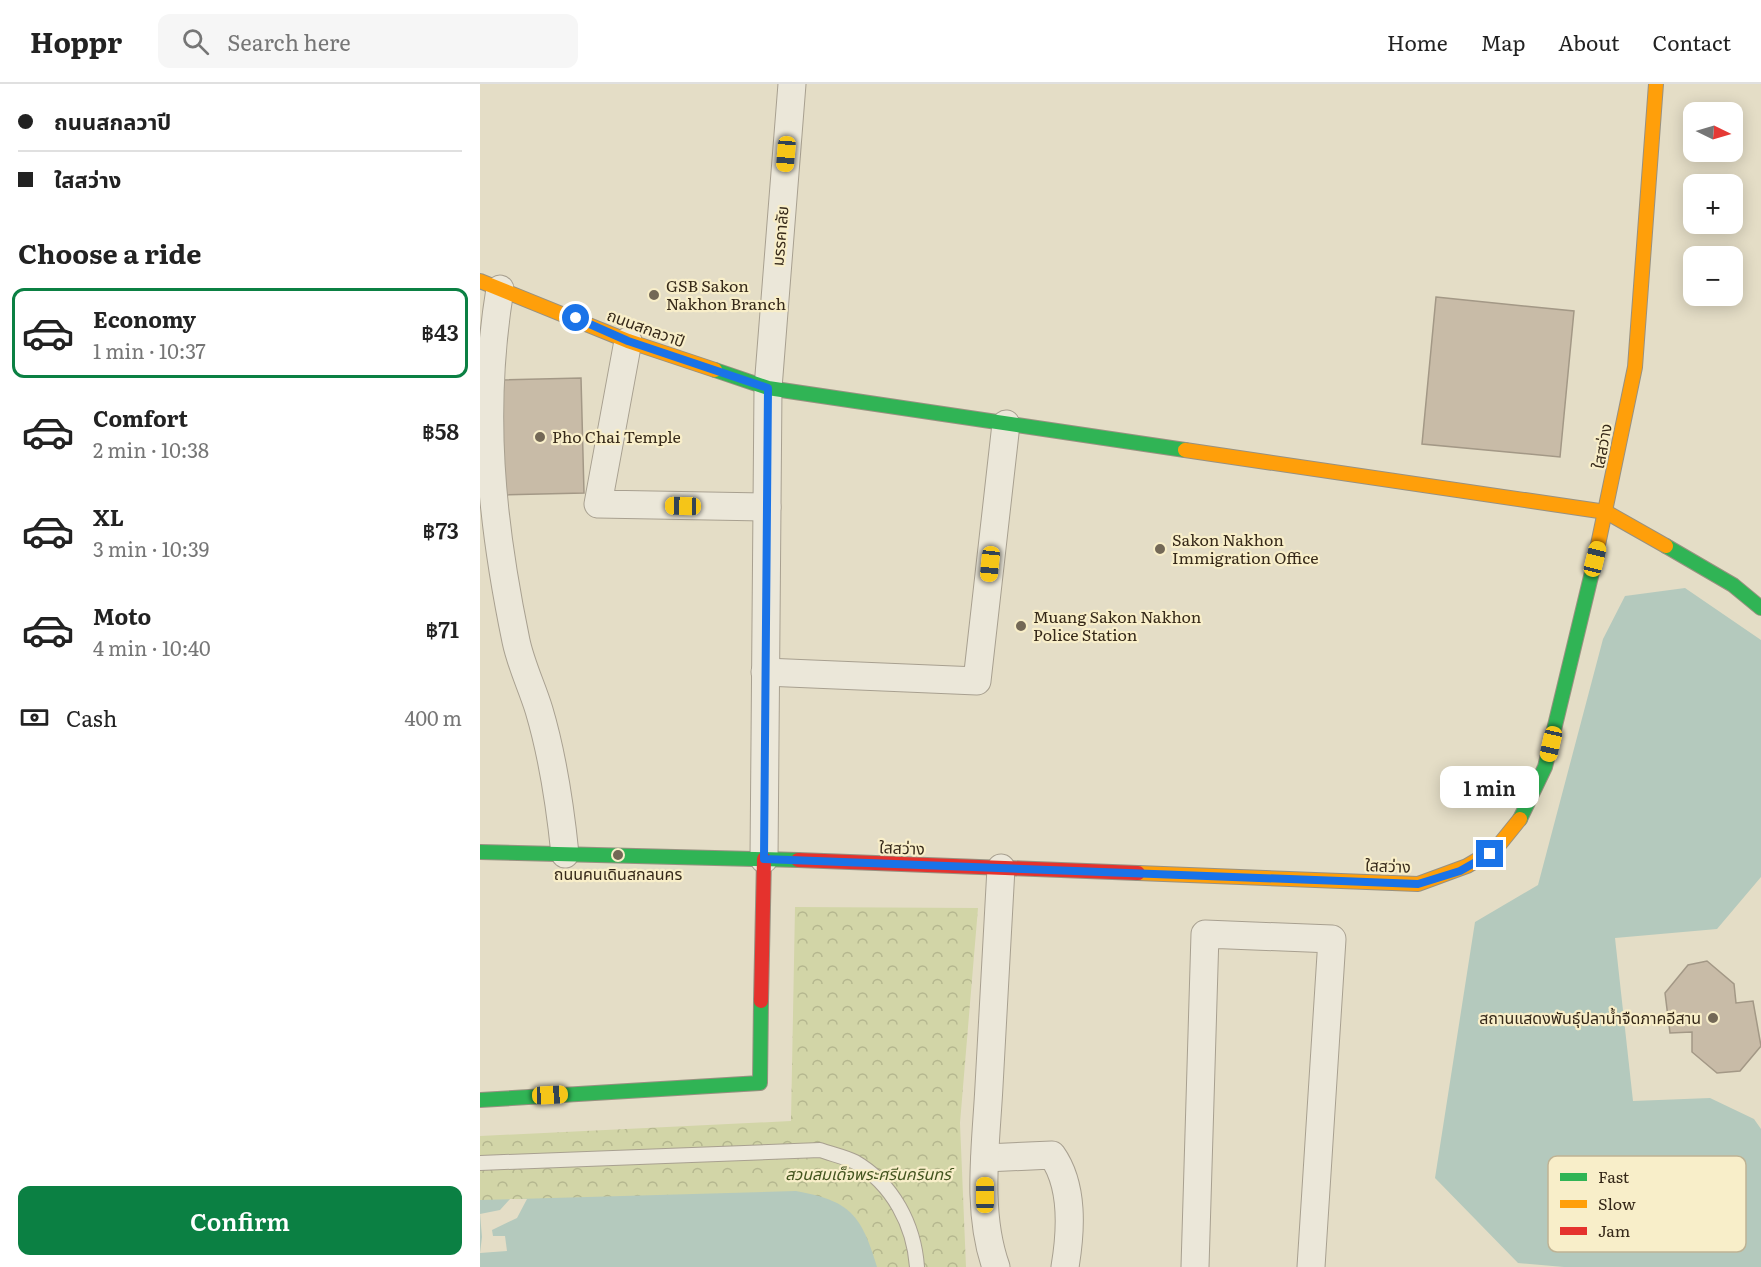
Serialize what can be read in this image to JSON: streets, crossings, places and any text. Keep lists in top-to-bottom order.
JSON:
{
  "streets": {
    "main road": ["ถนนสกลวาปี", "ใสสว่าง"],
    "street": ["มรรคาลัย"]
  },
  "crossings": [
    ["มรรคาลัย", "ถนนสกลวาปี"],
    ["มรรคาลัย", "ใสสว่าง"],
    ["ถนนสกลวาปี", "ใสสว่าง"]
  ],
  "parks": ["สวนสมเด็จพระศรีนครินทร์"],
  "places": [
    "GSB Sakon Nakhon Branch",
    "Pho Chai Temple",
    "Sakon Nakhon Immigration Office",
    "Muang Sakon Nakhon Police Station",
    "ถนนคนเดินสกลนคร",
    "สถานแสดงพันธุ์ปลาน้ำจืดภาคอีสาน"
  ],
  "legend": ["Fast", "Slow", "Jam"],
  "north": "right",
  "page": {
    "header": "Hoppr",
    "search": "Search here",
    "nav": [
      "Home",
      "Map",
      "About",
      "Contact"
    ],
    "banner": ["ถนนสกลวาปี", "ใสสว่าง"],
    "map_buttons": ["+", "−"],
    "heading": "Choose a ride",
    "list": [
      {
        "name": "Economy",
        "note": "1 min · 10:37",
        "value": "฿43"
      },
      {
        "name": "Comfort",
        "note": "2 min · 10:38",
        "value": "฿58"
      },
      {
        "name": "XL",
        "note": "3 min · 10:39",
        "value": "฿73"
      },
      {
        "name": "Moto",
        "note": "4 min · 10:40",
        "value": "฿71"
      }
    ],
    "pay": ["Cash", "400 m"],
    "bubble": "1 min",
    "buttons": "Confirm"
  }
}
